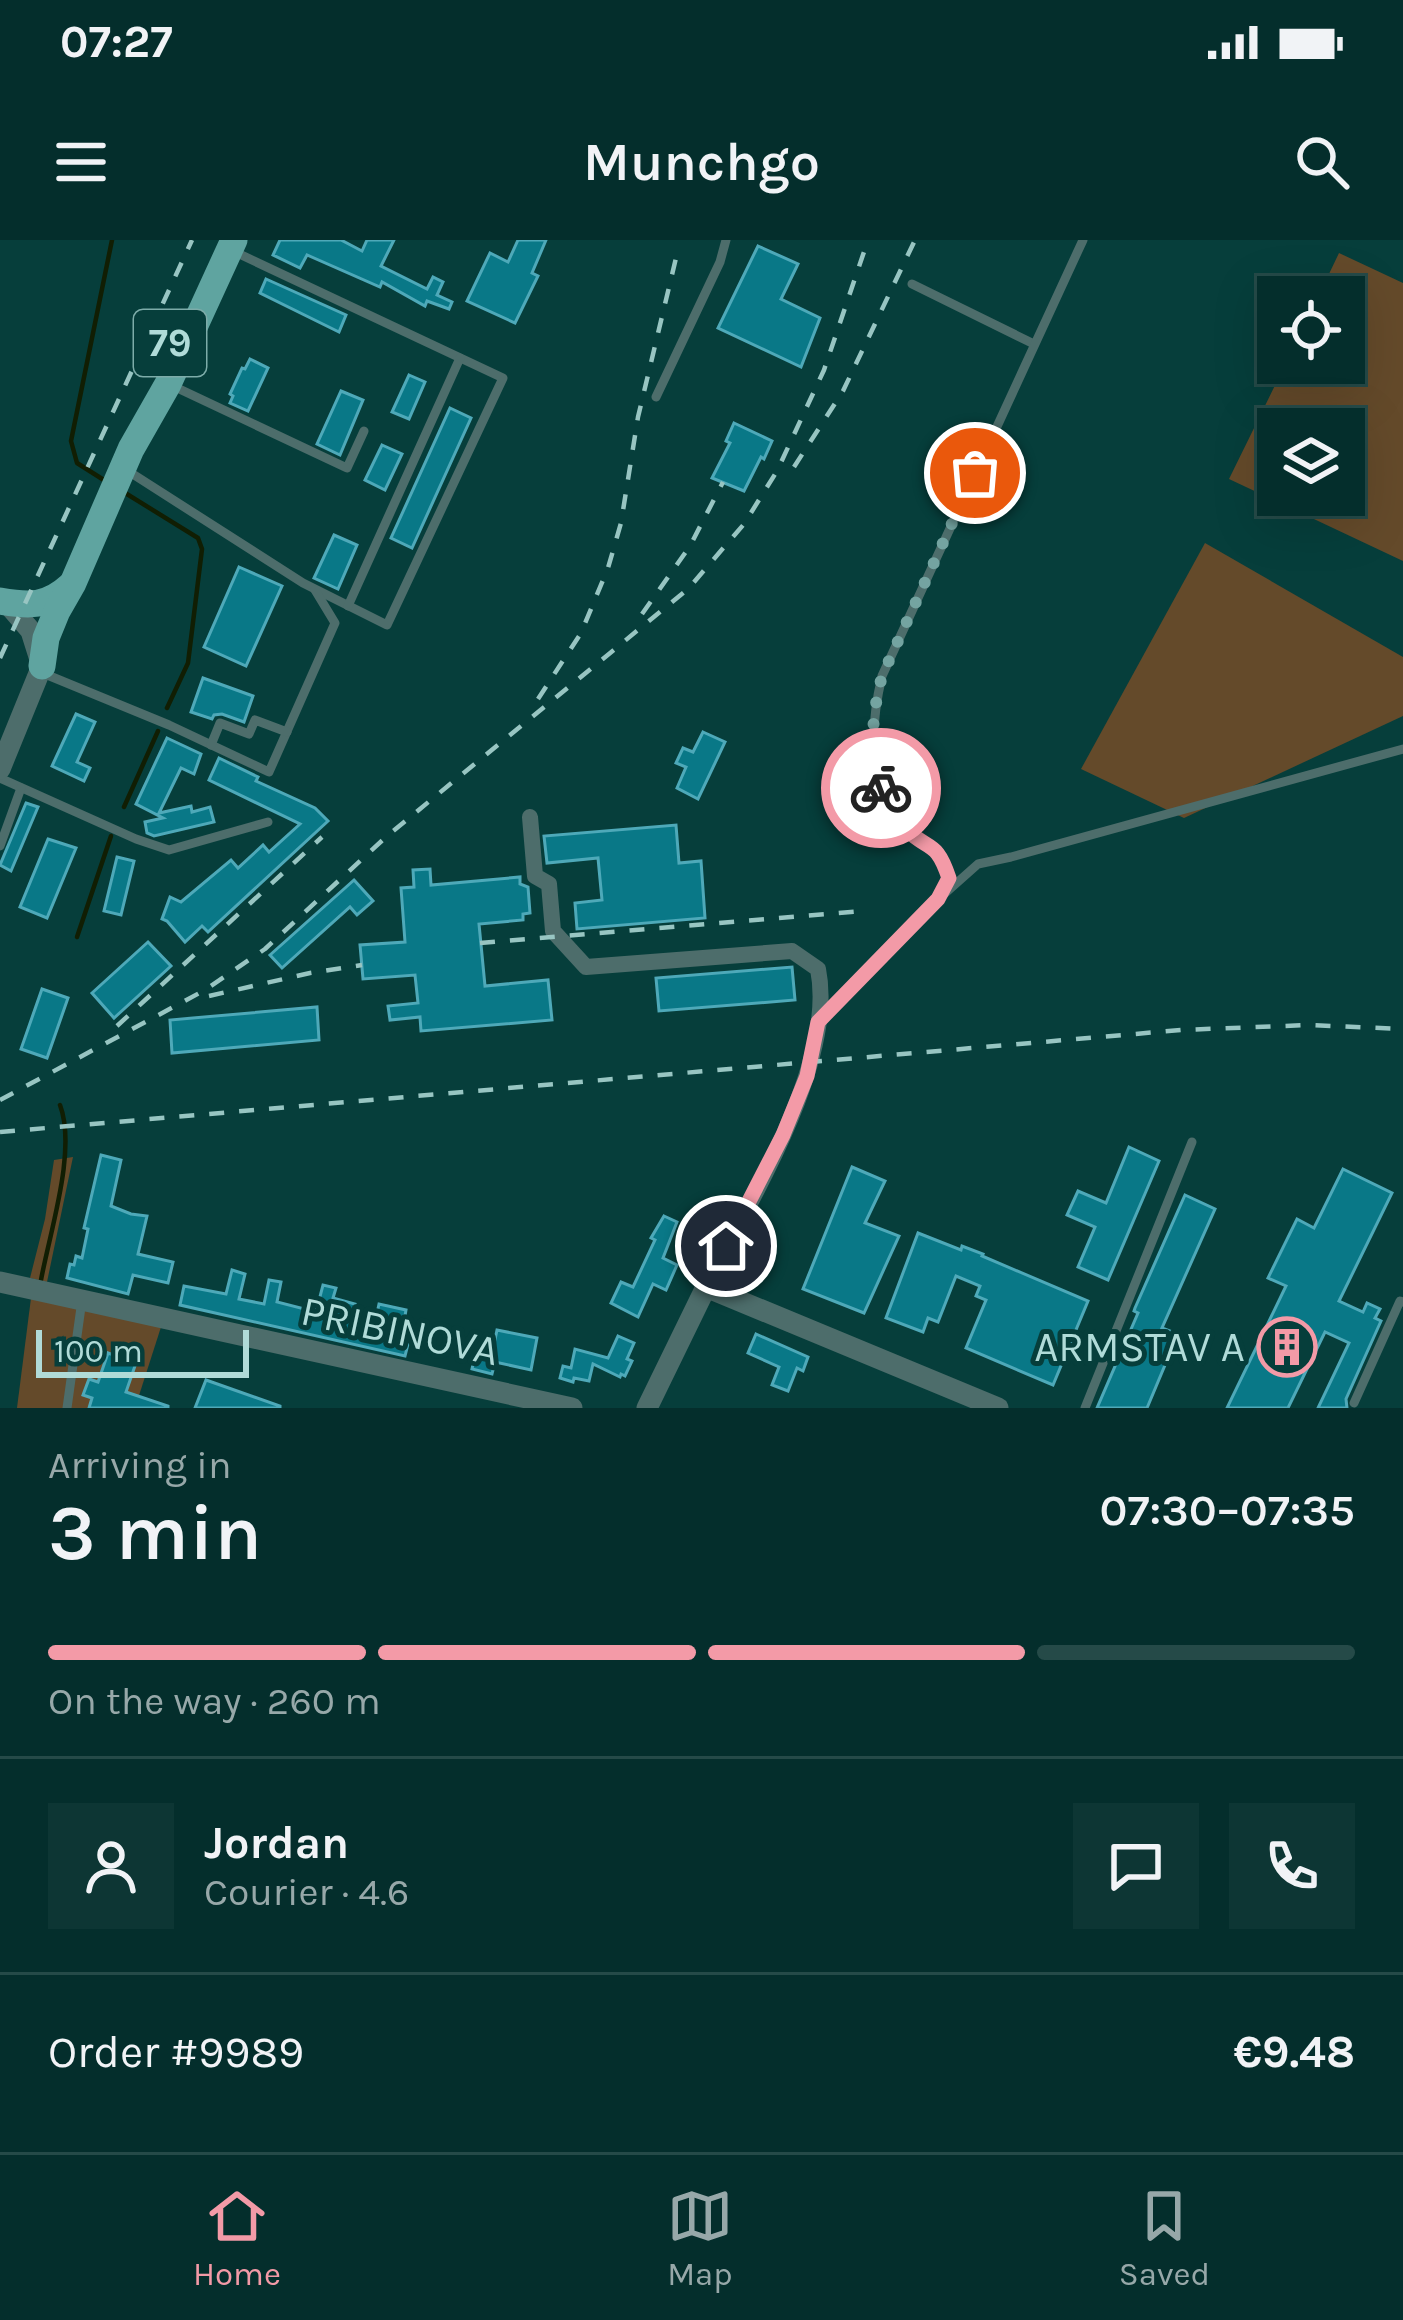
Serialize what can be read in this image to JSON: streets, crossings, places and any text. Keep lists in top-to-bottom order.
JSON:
{
  "streets": {
    "main road": ["79"],
    "street": ["PRIBINOVA"]
  },
  "places": {
    "building": ["ARMSTAV A"]
  },
  "scale_bar": "100 m",
  "page": {
    "status": "07:27",
    "header": "Munchgo",
    "scale": "100 m",
    "heading": ["3 min", "Arriving in", "07:30–07:35"],
    "panel": [
      "Jordan",
      "Courier · 4.6",
      "Order #9989",
      "€9.48"
    ],
    "bar": "On the way · 260 m",
    "tabs": ["Home", "Map", "Saved"]
  }
}
